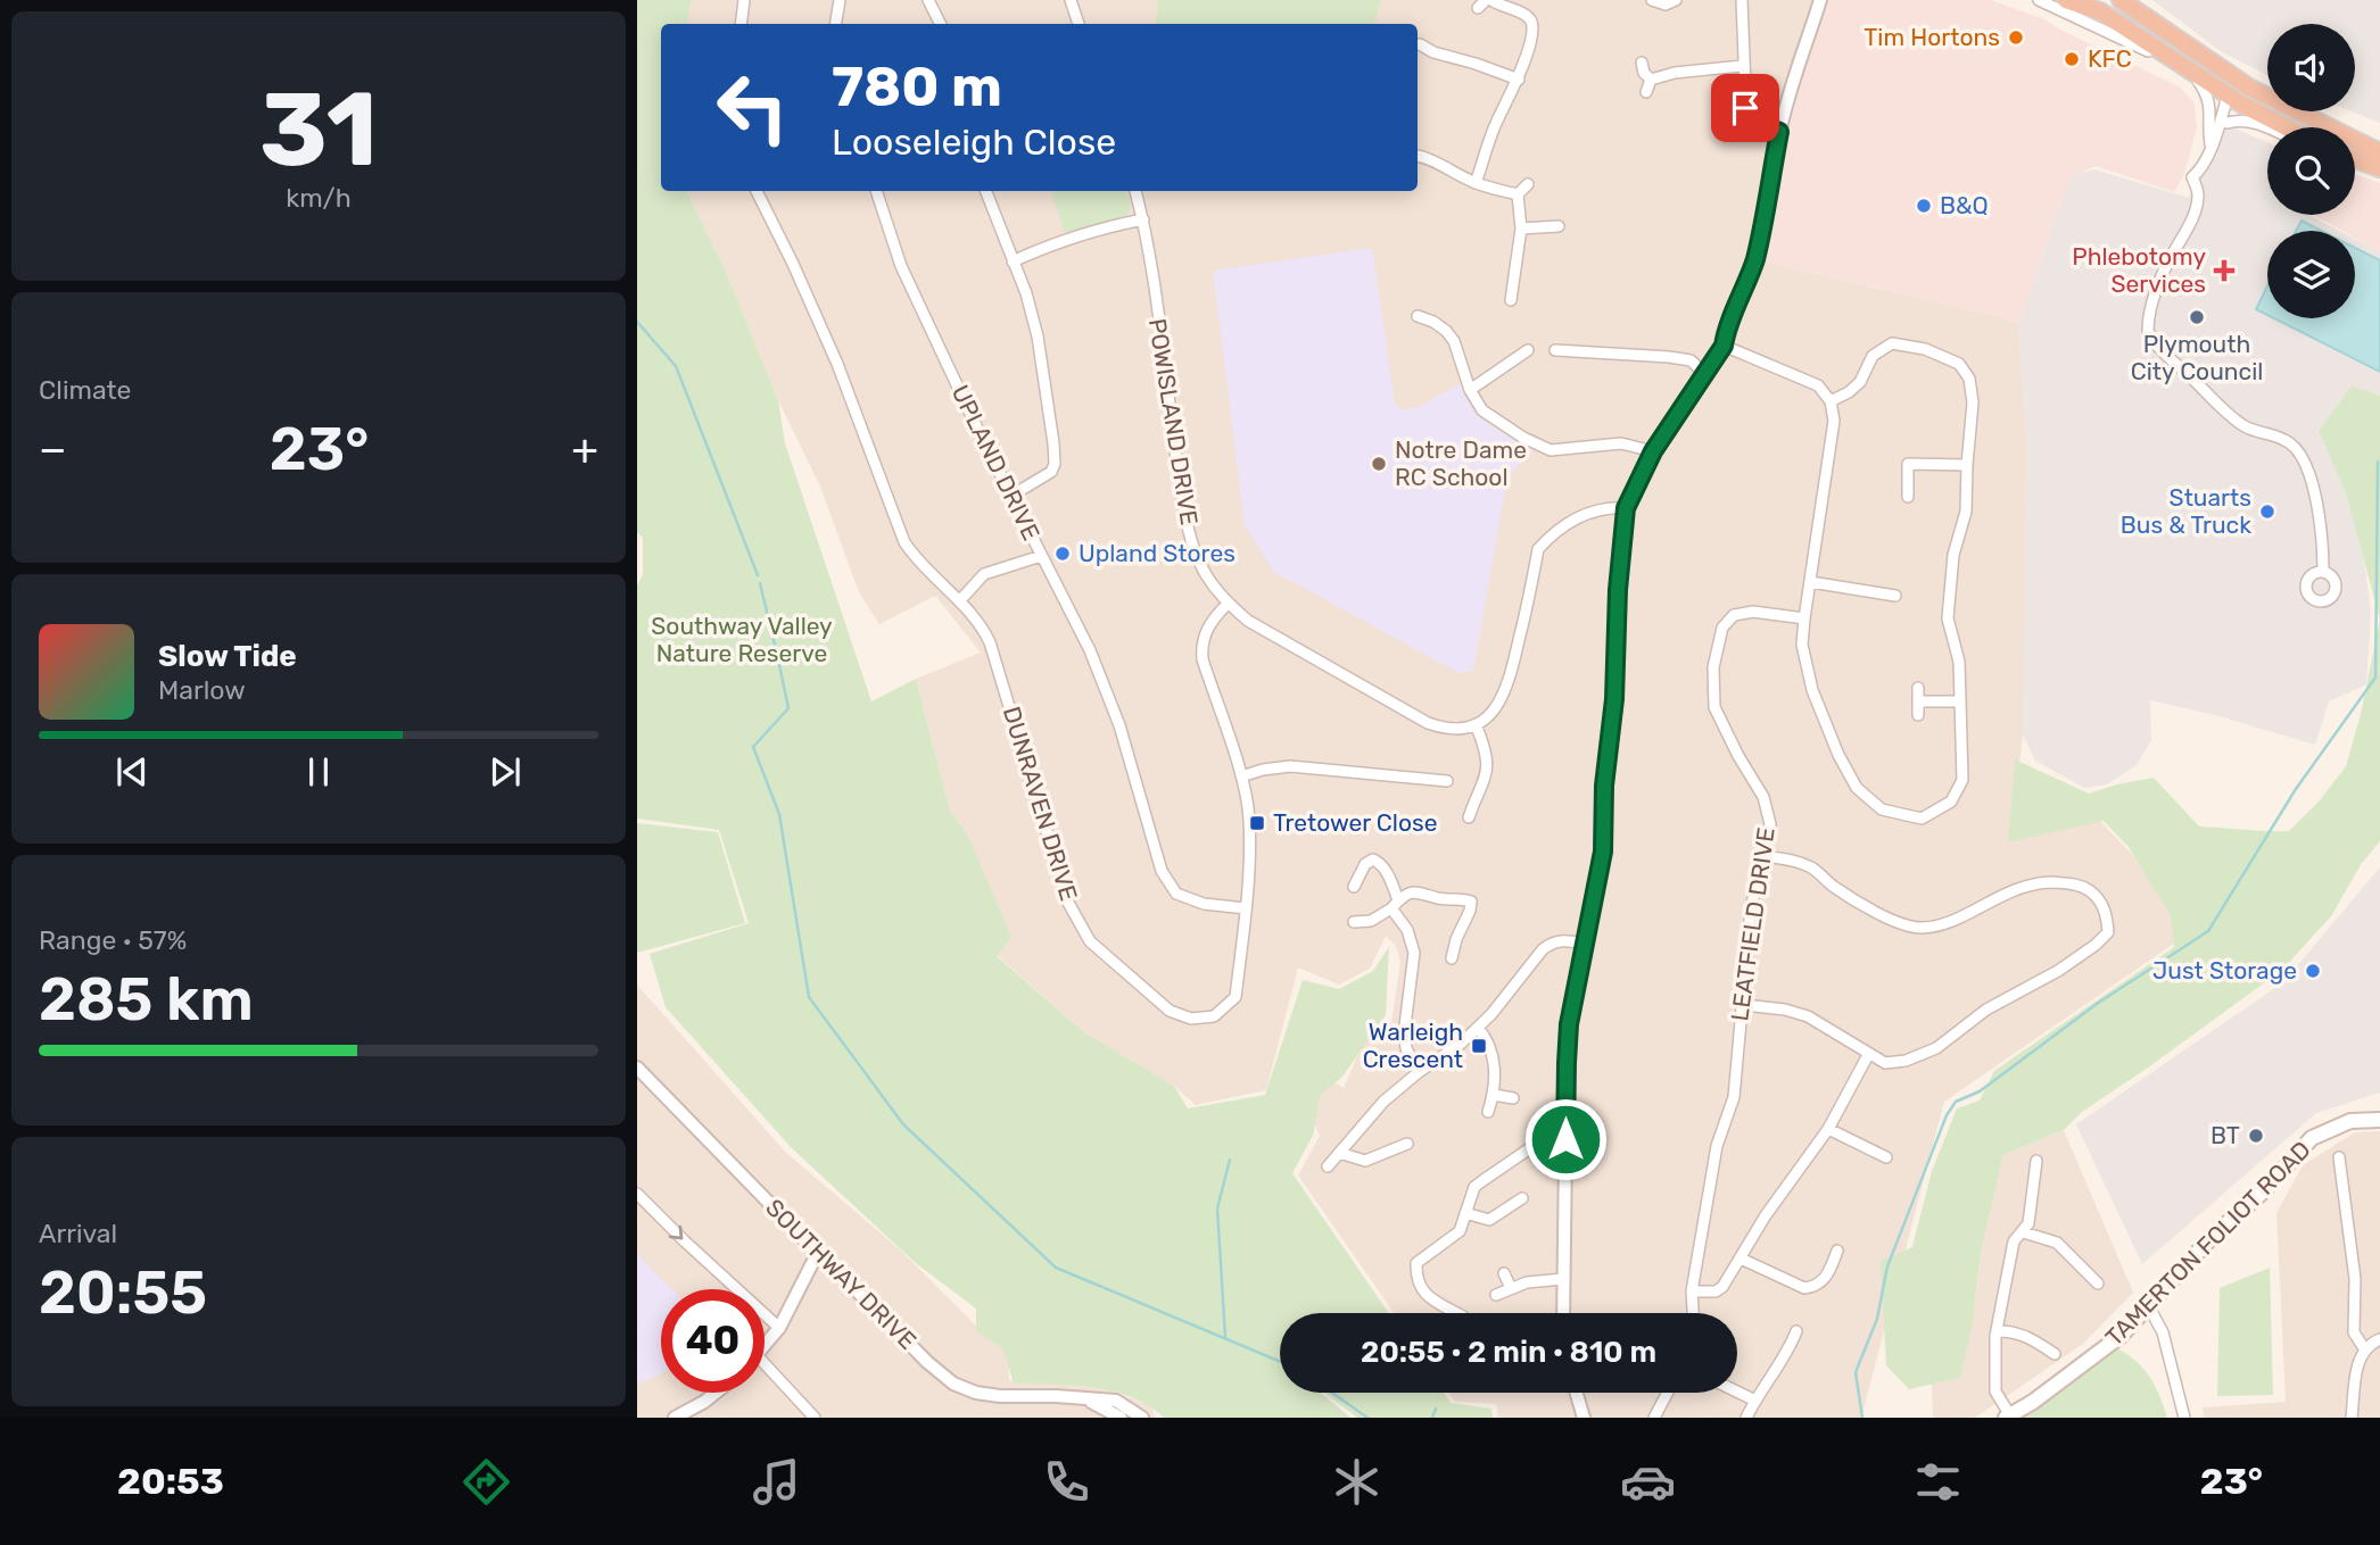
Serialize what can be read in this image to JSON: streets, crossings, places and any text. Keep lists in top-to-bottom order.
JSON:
{
  "streets": {
    "main road": ["TAMERTON FOLIOT ROAD"],
    "street": [
      "POWISLAND DRIVE",
      "UPLAND DRIVE",
      "DUNRAVEN DRIVE",
      "LEATFIELD DRIVE",
      "SOUTHWAY DRIVE"
    ]
  },
  "crossings": [
    ["POWISLAND DRIVE", "DUNRAVEN DRIVE"],
    ["UPLAND DRIVE", "DUNRAVEN DRIVE"]
  ],
  "parks": ["Southway Valley Nature Reserve"],
  "places": {
    "other": [
      "Tim Hortons",
      "KFC",
      "B&Q",
      "Plymouth City Council",
      "Notre Dame RC School",
      "Stuarts Bus & Truck",
      "Upland Stores",
      "Just Storage",
      "BT"
    ],
    "health": ["Phlebotomy Services"],
    "transit": ["Tretower Close", "Warleigh Crescent"]
  },
  "page": {
    "tile": [
      ["31", "km/h"],
      "Climate",
      ["Range · 57%", "285 km"],
      ["Arrival", "20:55"]
    ],
    "turn": ["780 m", "Looseleigh Close"],
    "heat": ["−", "23°", "+"],
    "song": ["Slow Tide", "Marlow"],
    "limit": "40",
    "trip": "20:55 · 2 min · 810 m",
    "tabs": ["20:53", "23°"]
  }
}
